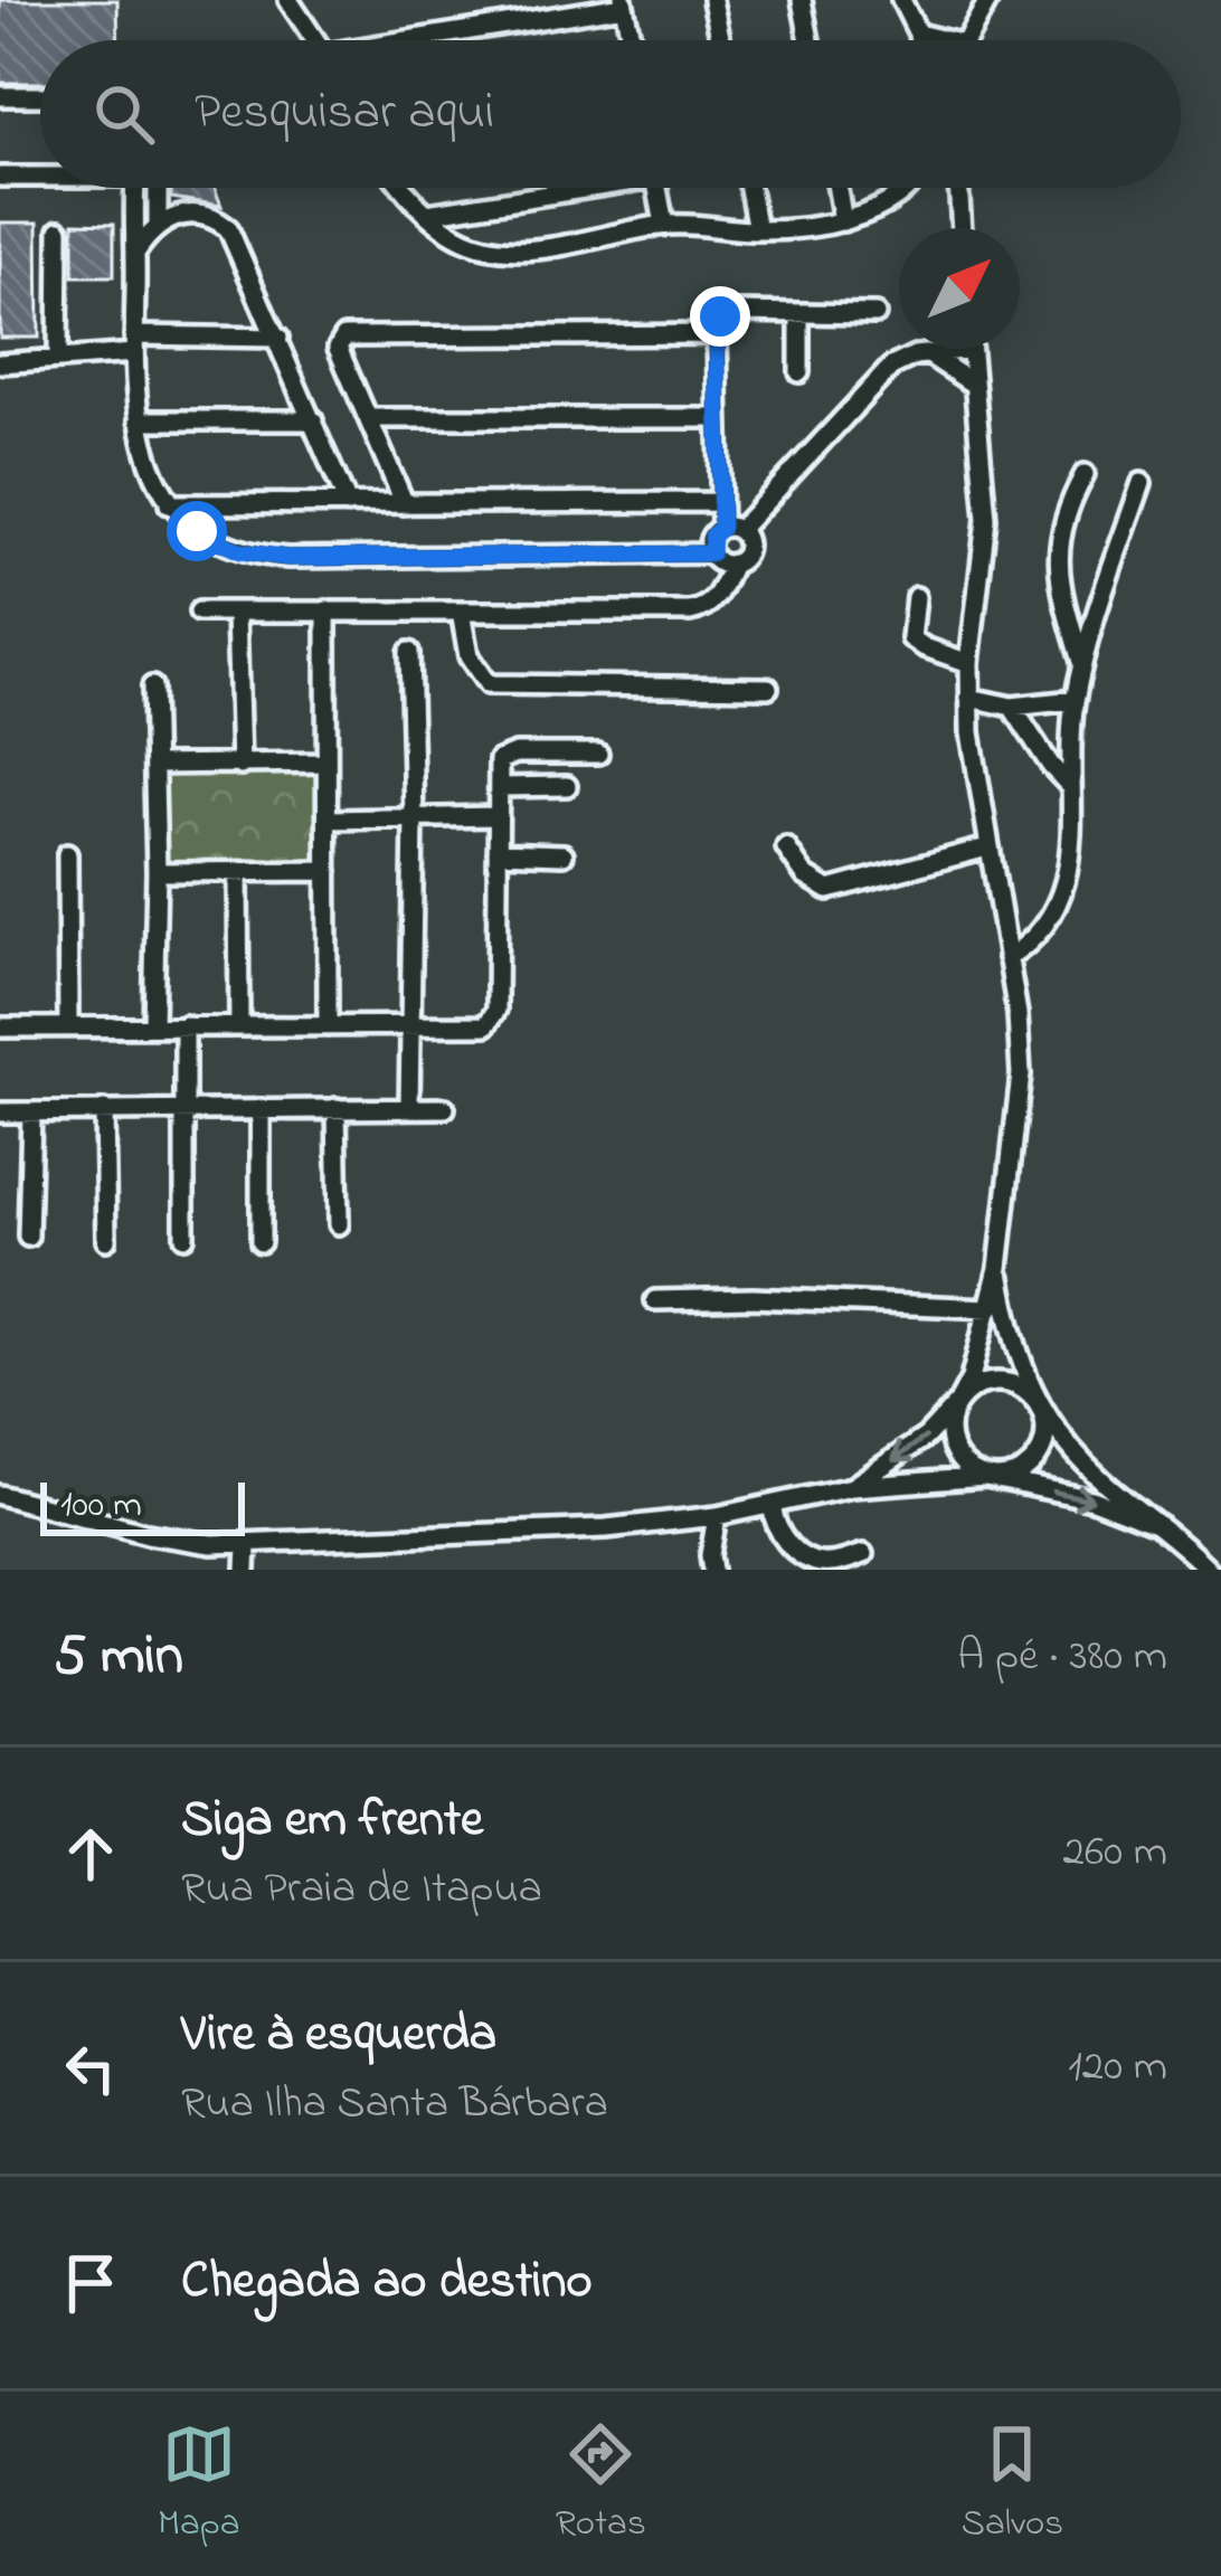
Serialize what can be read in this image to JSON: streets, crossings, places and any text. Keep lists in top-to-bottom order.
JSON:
{
  "scale_bar": "100 m",
  "north": "top right",
  "page": {
    "search": "Pesquisar aqui",
    "scale": "100 m",
    "heading": ["5 min", "A pé · 380 m"],
    "list": [
      ["Siga em frente", "Rua Praia de Itapua", "260 m"],
      ["Vire à esquerda", "Rua Ilha Santa Bárbara", "120 m"],
      "Chegada ao destino"
    ],
    "nav": ["Mapa", "Rotas", "Salvos"]
  }
}
